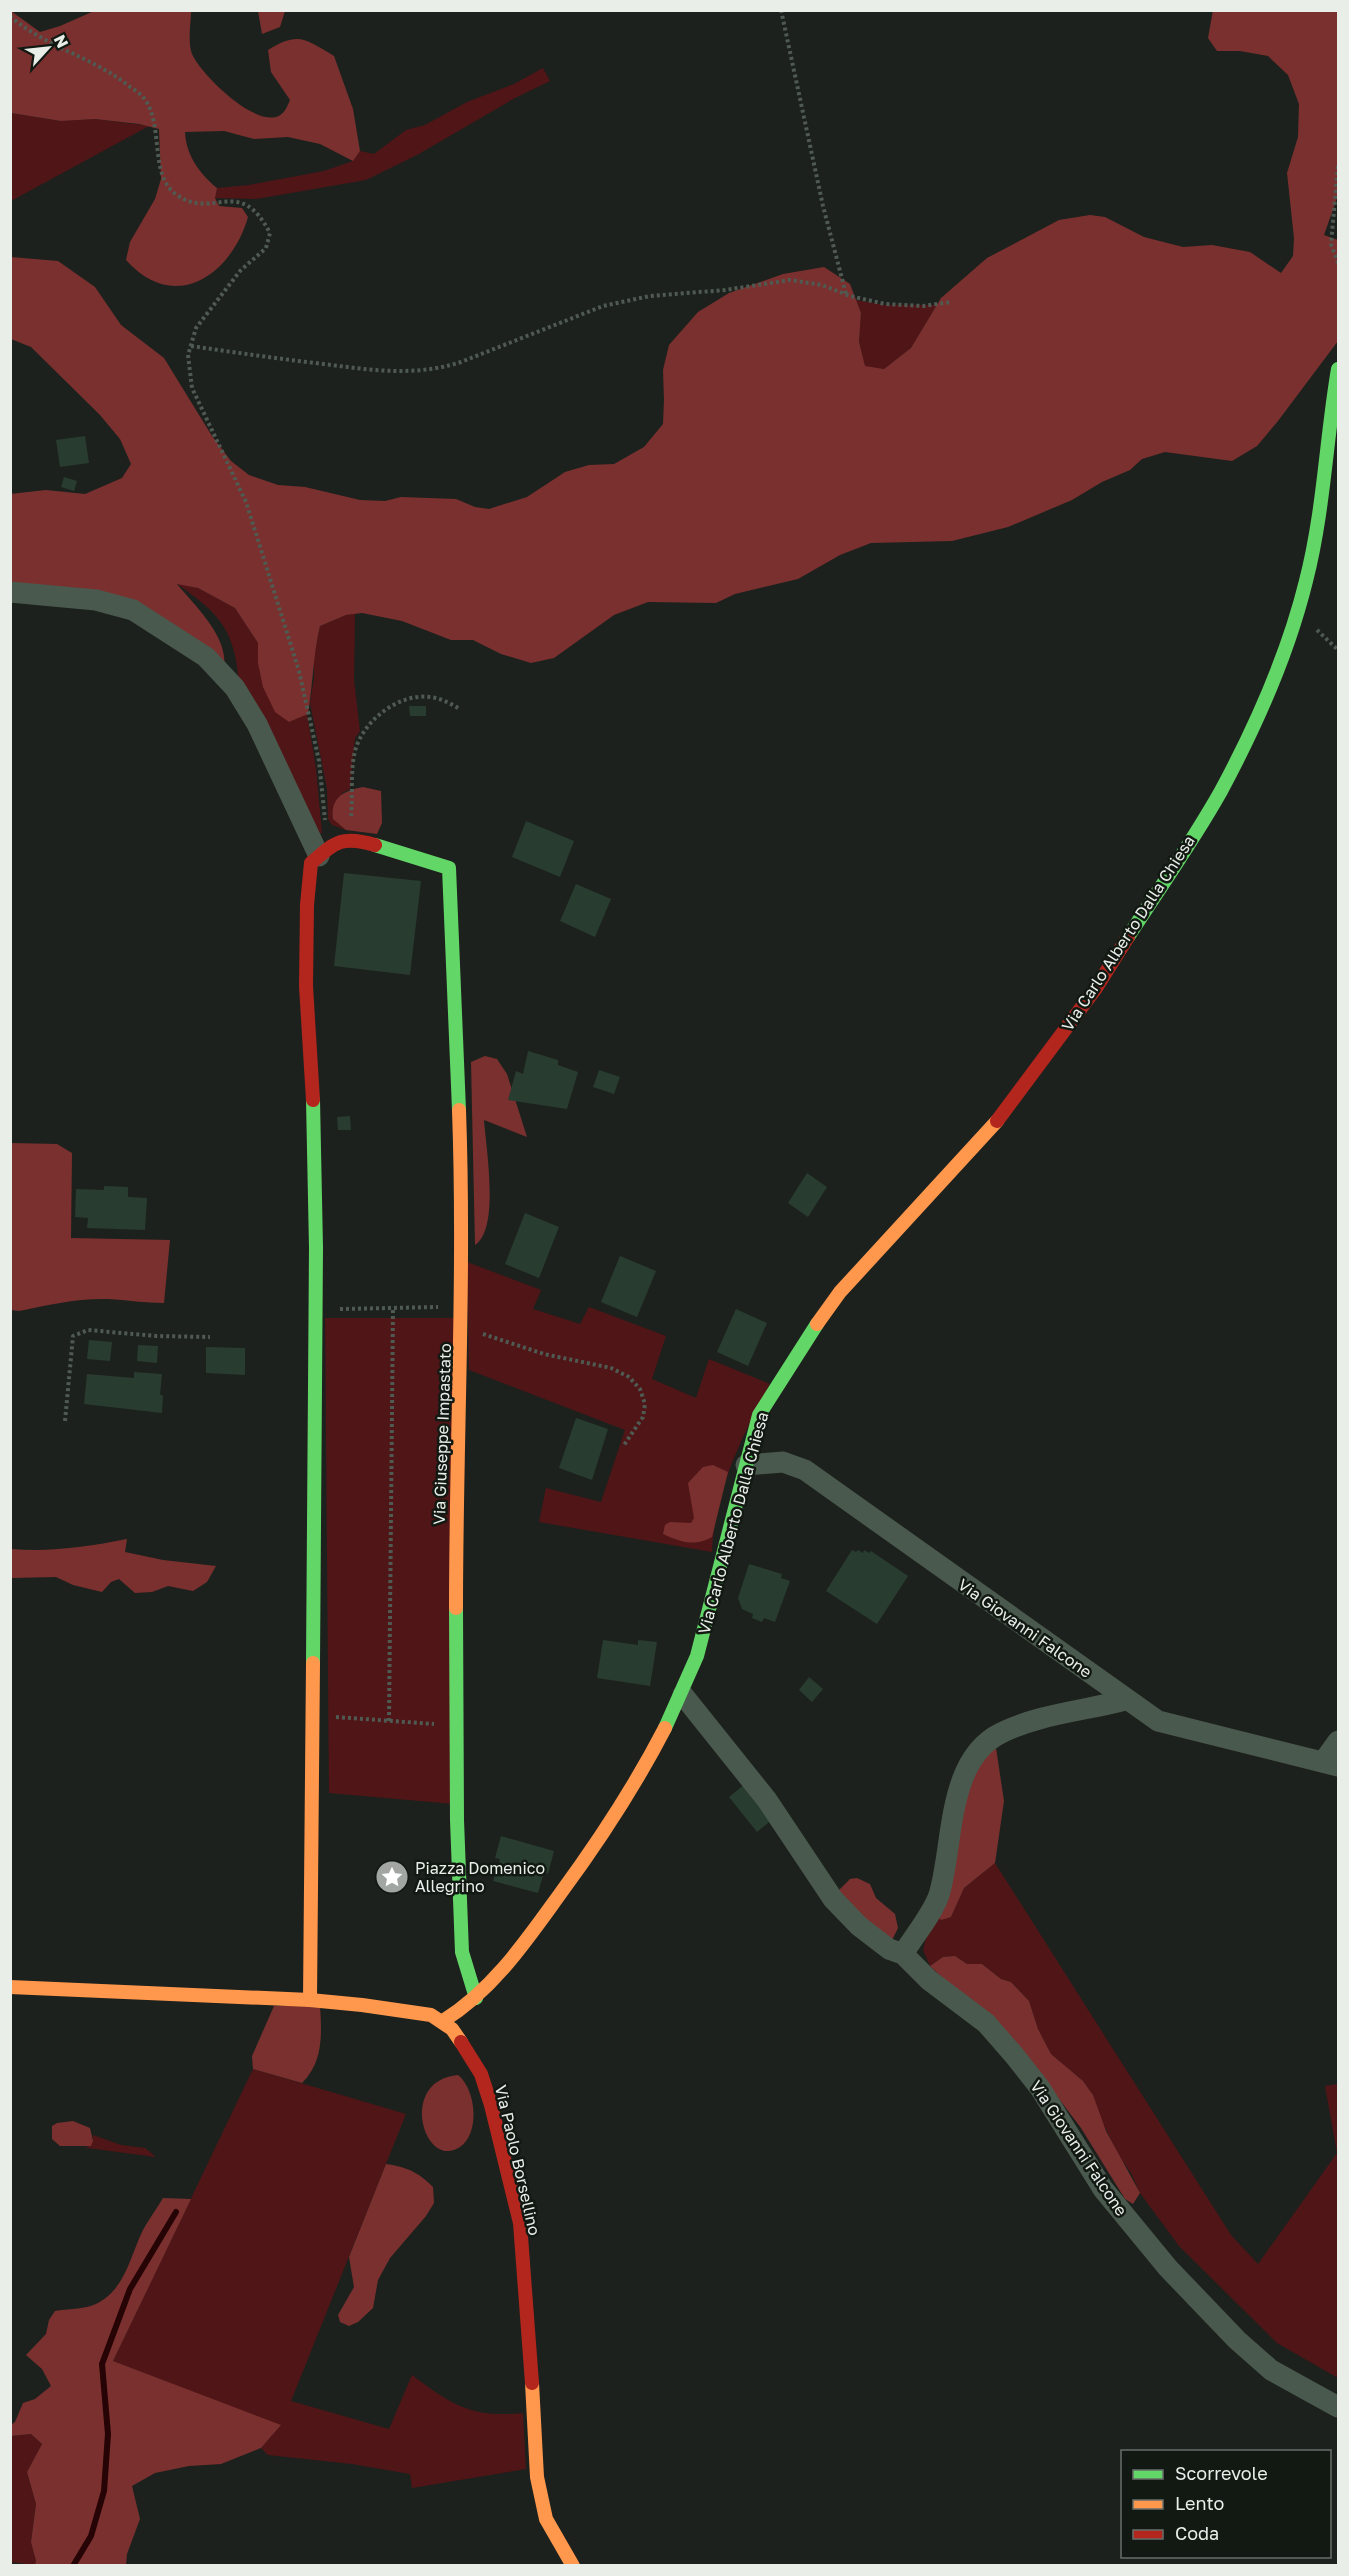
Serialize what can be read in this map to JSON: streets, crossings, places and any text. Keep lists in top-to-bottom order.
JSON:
{
  "streets": {
    "street": [
      "Via Carlo Alberto Dalla Chiesa",
      "Via Giuseppe Impastato",
      "Via Giovanni Falcone",
      "Via Paolo Borsellino"
    ]
  },
  "crossings": [
    ["Via Carlo Alberto Dalla Chiesa", "Via Giuseppe Impastato"],
    ["Via Carlo Alberto Dalla Chiesa", "Via Giovanni Falcone"],
    ["Via Carlo Alberto Dalla Chiesa", "Via Paolo Borsellino"]
  ],
  "places": {
    "place": ["Piazza Domenico Allegrino"]
  },
  "legend": ["Scorrevole", "Lento", "Coda"],
  "north": "top right"
}
